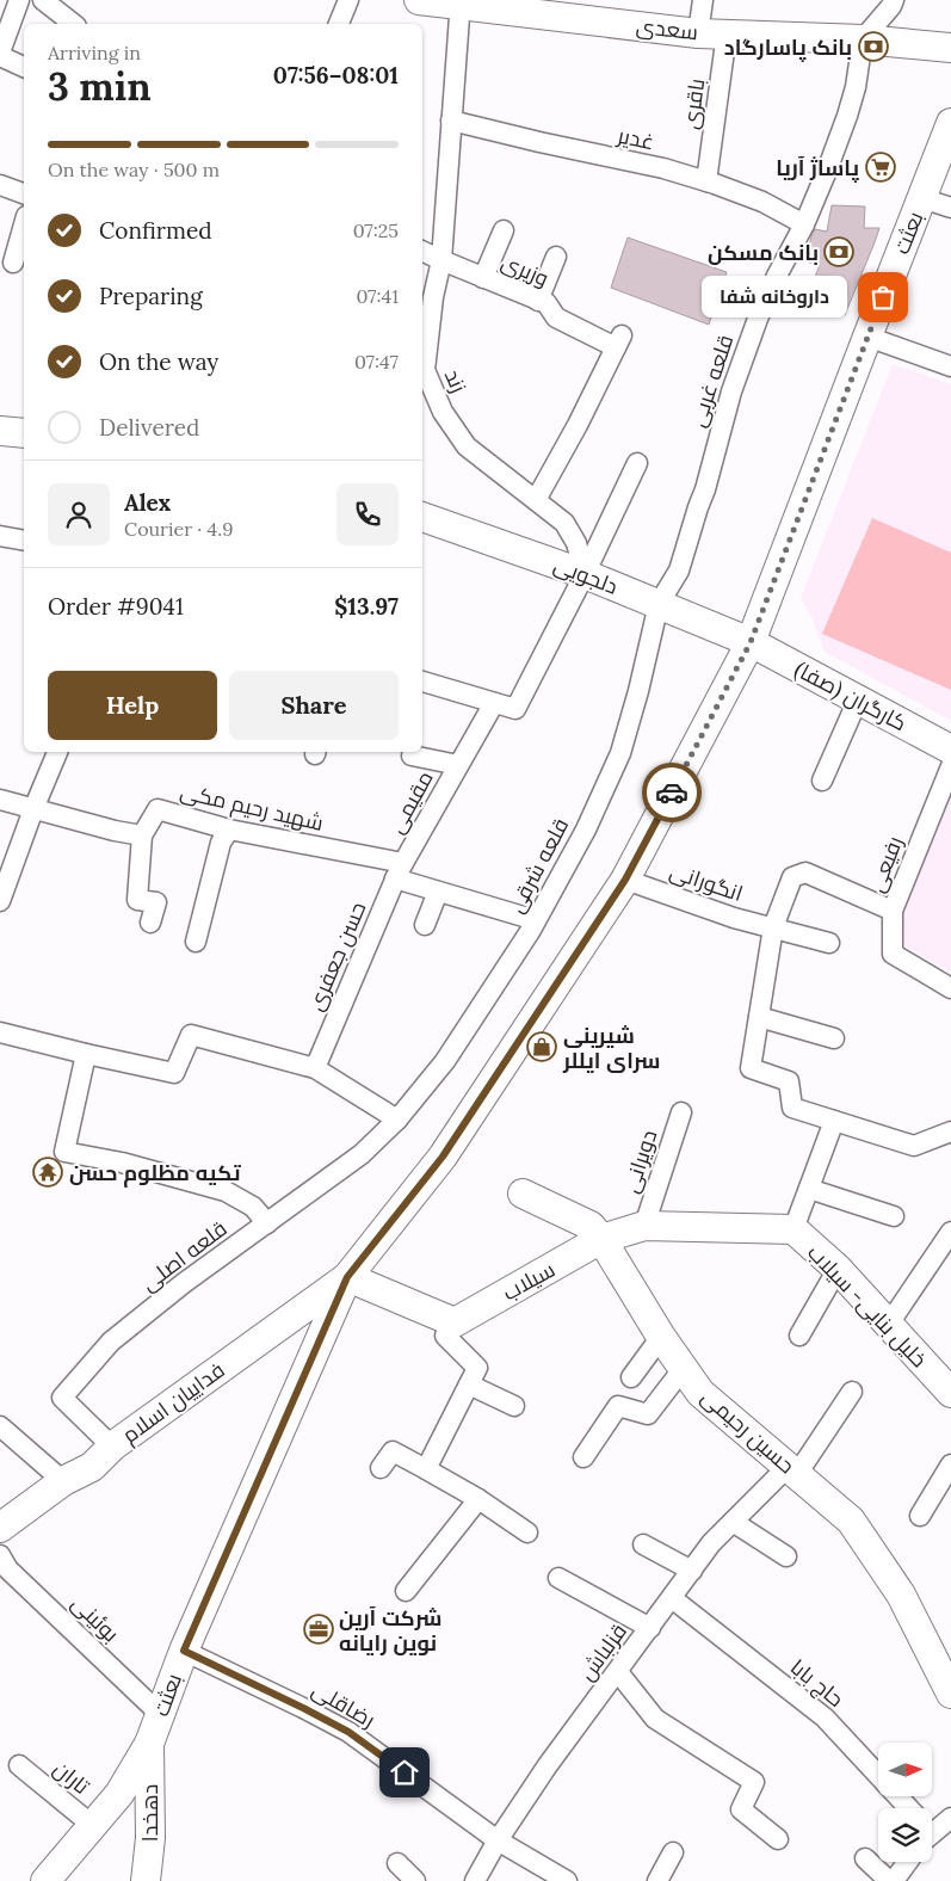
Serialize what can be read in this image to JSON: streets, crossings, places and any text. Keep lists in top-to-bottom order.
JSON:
{
  "streets": {
    "main road": [
      "سعدی",
      "بعثت",
      "دلجویی",
      "کارگران (صفا)",
      "سیلاب",
      "خلیل بنایی- سیلاب",
      "فداییان اسلام",
      "حسین رحیمی",
      "دهخدا"
    ],
    "street": [
      "باقری",
      "غدیر",
      "وزیری",
      "زند",
      "قلعه غربی",
      "مقیمی",
      "شهید رحیم مکی",
      "رفیعی",
      "قلعه شرقی",
      "انگورانی",
      "حسن جعفری",
      "دویرانی",
      "قلعه اصلی",
      "بوئینی",
      "قزلباش",
      "حاج بابا",
      "رضاقلی",
      "تاران"
    ]
  },
  "crossings": [
    ["سعدی", "باقری"],
    ["سعدی", "زند"],
    ["سعدی", "قلعه غربی"],
    ["باقری", "غدیر"],
    ["غدیر", "زند"],
    ["غدیر", "قلعه غربی"],
    ["بعثت", "دلجویی"],
    ["بعثت", "کارگران (صفا)"],
    ["بعثت", "انگورانی"],
    ["بعثت", "فداییان اسلام"],
    ["بعثت", "بوئینی"],
    ["بعثت", "رضاقلی"],
    ["بعثت", "تاران"],
    ["بعثت", "دهخدا"],
    ["وزیری", "زند"],
    ["زند", "دلجویی"],
    ["قلعه غربی", "دلجویی"],
    ["قلعه غربی", "قلعه شرقی"],
    ["دلجویی", "کارگران (صفا)"],
    ["دلجویی", "قلعه شرقی"],
    ["مقیمی", "شهید رحیم مکی"],
    ["مقیمی", "حسن جعفری"],
    ["شهید رحیم مکی", "قلعه شرقی"],
    ["شهید رحیم مکی", "حسن جعفری"],
    ["قلعه شرقی", "قلعه اصلی"],
    ["دویرانی", "خلیل بنایی- سیلاب"],
    ["قلعه اصلی", "فداییان اسلام"],
    ["سیلاب", "خلیل بنایی- سیلاب"],
    ["سیلاب", "حسین رحیمی"],
    ["خلیل بنایی- سیلاب", "حسین رحیمی"],
    ["حسین رحیمی", "قزلباش"],
    ["قزلباش", "حاج بابا"],
    ["قزلباش", "رضاقلی"]
  ],
  "places": {
    "bank": ["بانک پاسارگاد", "بانک مسکن"],
    "supermarket": ["پاساژ آریا"],
    "other": ["داروخانه شفا"],
    "shop": ["شیرینی سرای ایللر"],
    "temple": ["تکیه مظلوم حسن"],
    "office": ["شرکت آرین نوین رایانه"]
  },
  "north": "right",
  "page": {
    "heading": ["3 min", "Arriving in", "07:56–08:01"],
    "panel": [
      "Alex",
      "Courier · 4.9",
      "Order #9041",
      "$13.97"
    ],
    "bar": "On the way · 500 m",
    "list": [
      ["Confirmed", "07:25"],
      ["Preparing", "07:41"],
      ["On the way", "07:47"],
      "Delivered"
    ],
    "bubble": "داروخانه شفا",
    "buttons": ["Help", "Share"]
  }
}
